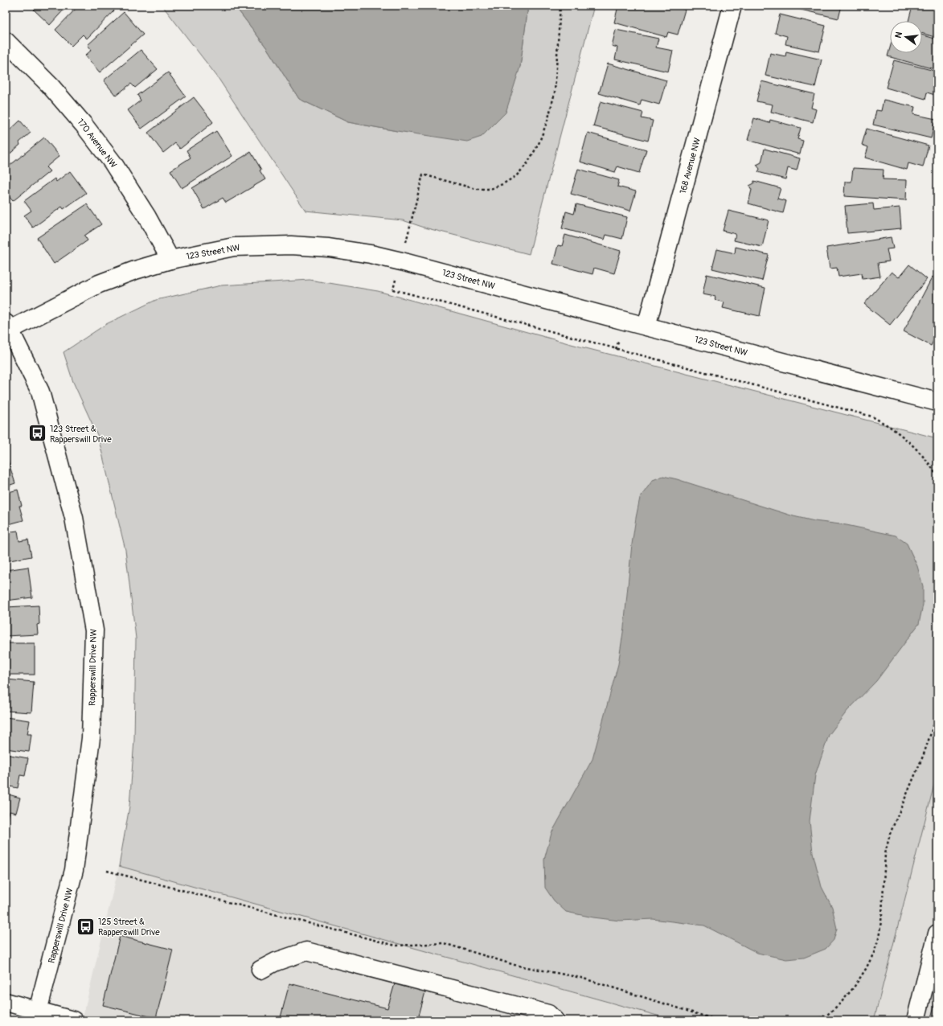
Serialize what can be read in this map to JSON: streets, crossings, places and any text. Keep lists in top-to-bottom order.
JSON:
{
  "streets": {
    "street": [
      "170 Avenue NW",
      "168 Avenue NW",
      "123 Street NW",
      "Rapperswill Drive NW"
    ]
  },
  "crossings": [
    ["170 Avenue NW", "123 Street NW"],
    ["168 Avenue NW", "123 Street NW"],
    ["123 Street NW", "Rapperswill Drive NW"]
  ],
  "places": {
    "bus stop": ["123 Street & Rapperswill Drive", "125 Street & Rapperswill Drive"]
  },
  "north": "left"
}
